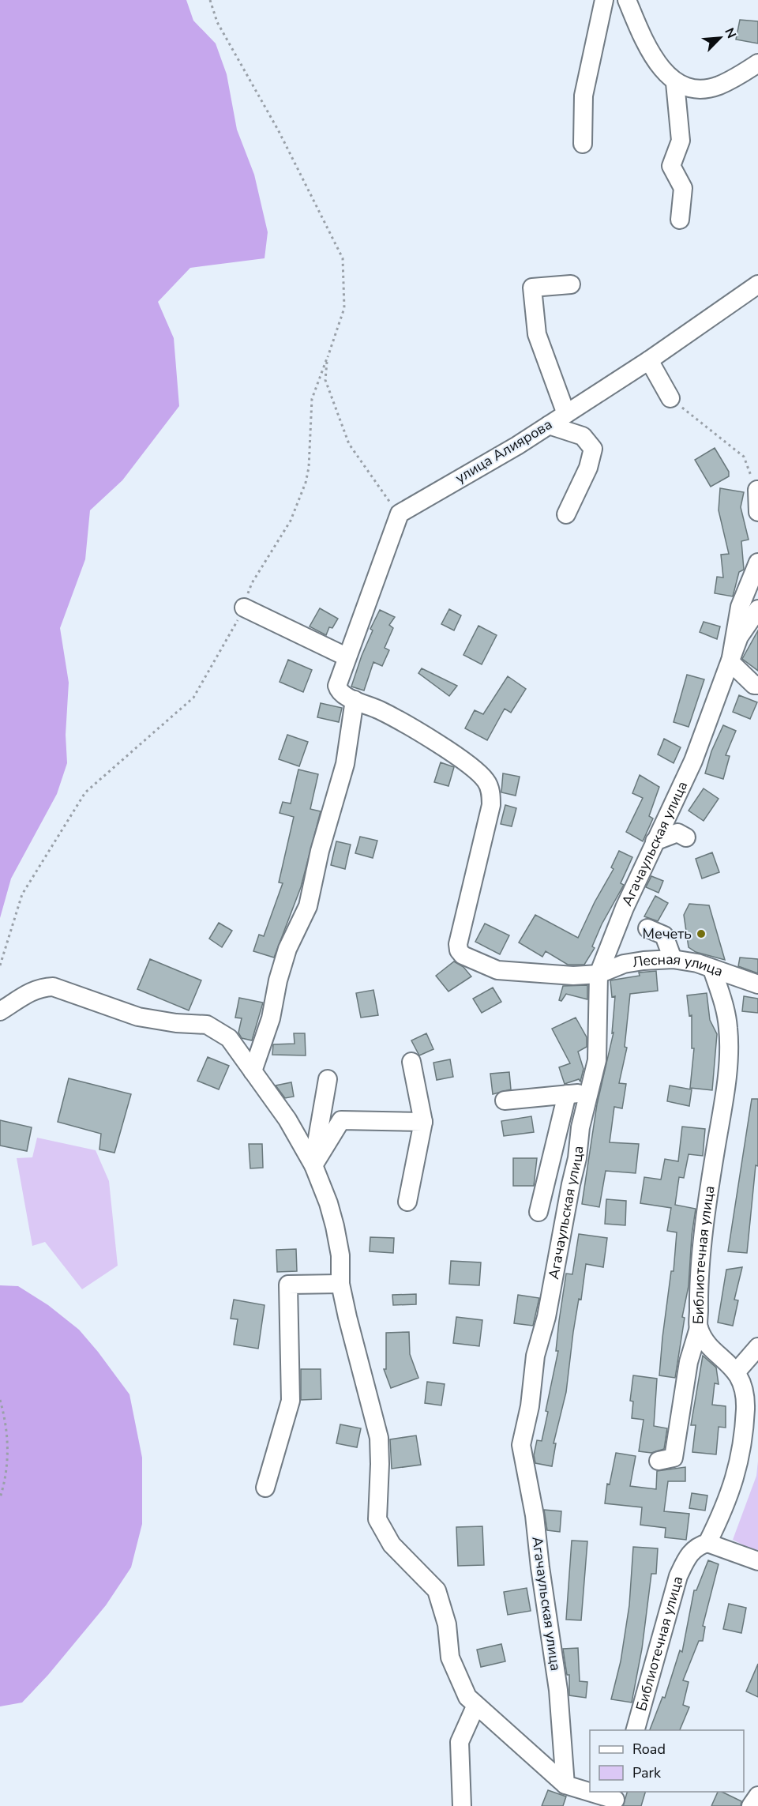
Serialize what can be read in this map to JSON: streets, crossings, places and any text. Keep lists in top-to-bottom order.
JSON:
{
  "streets": {
    "street": [
      "улица Алиярова",
      "Агачаульская улица",
      "Лесная улица",
      "Библиотечная улица"
    ]
  },
  "crossings": [
    ["Агачаульская улица", "Лесная улица"],
    ["Лесная улица", "Библиотечная улица"]
  ],
  "places": ["Мечеть"],
  "legend": ["Road", "Park"],
  "north": "top right"
}
